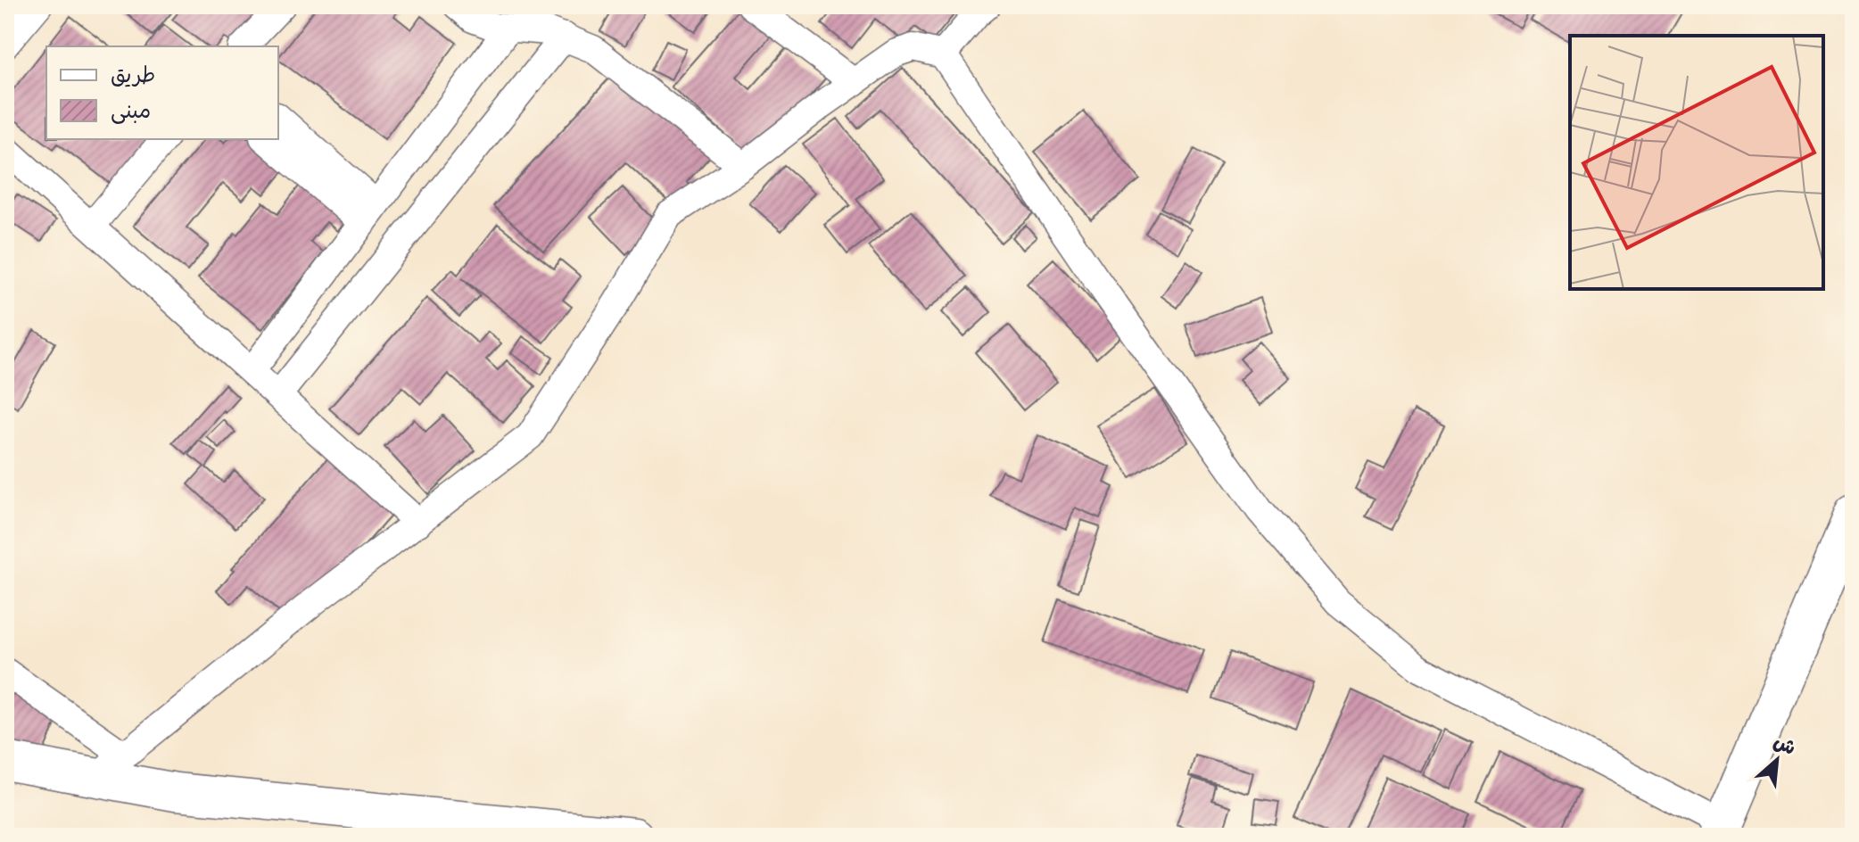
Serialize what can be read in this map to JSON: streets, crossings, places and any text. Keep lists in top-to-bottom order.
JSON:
{
  "legend": ["طريق", "مبنى"],
  "north": "top right"
}
